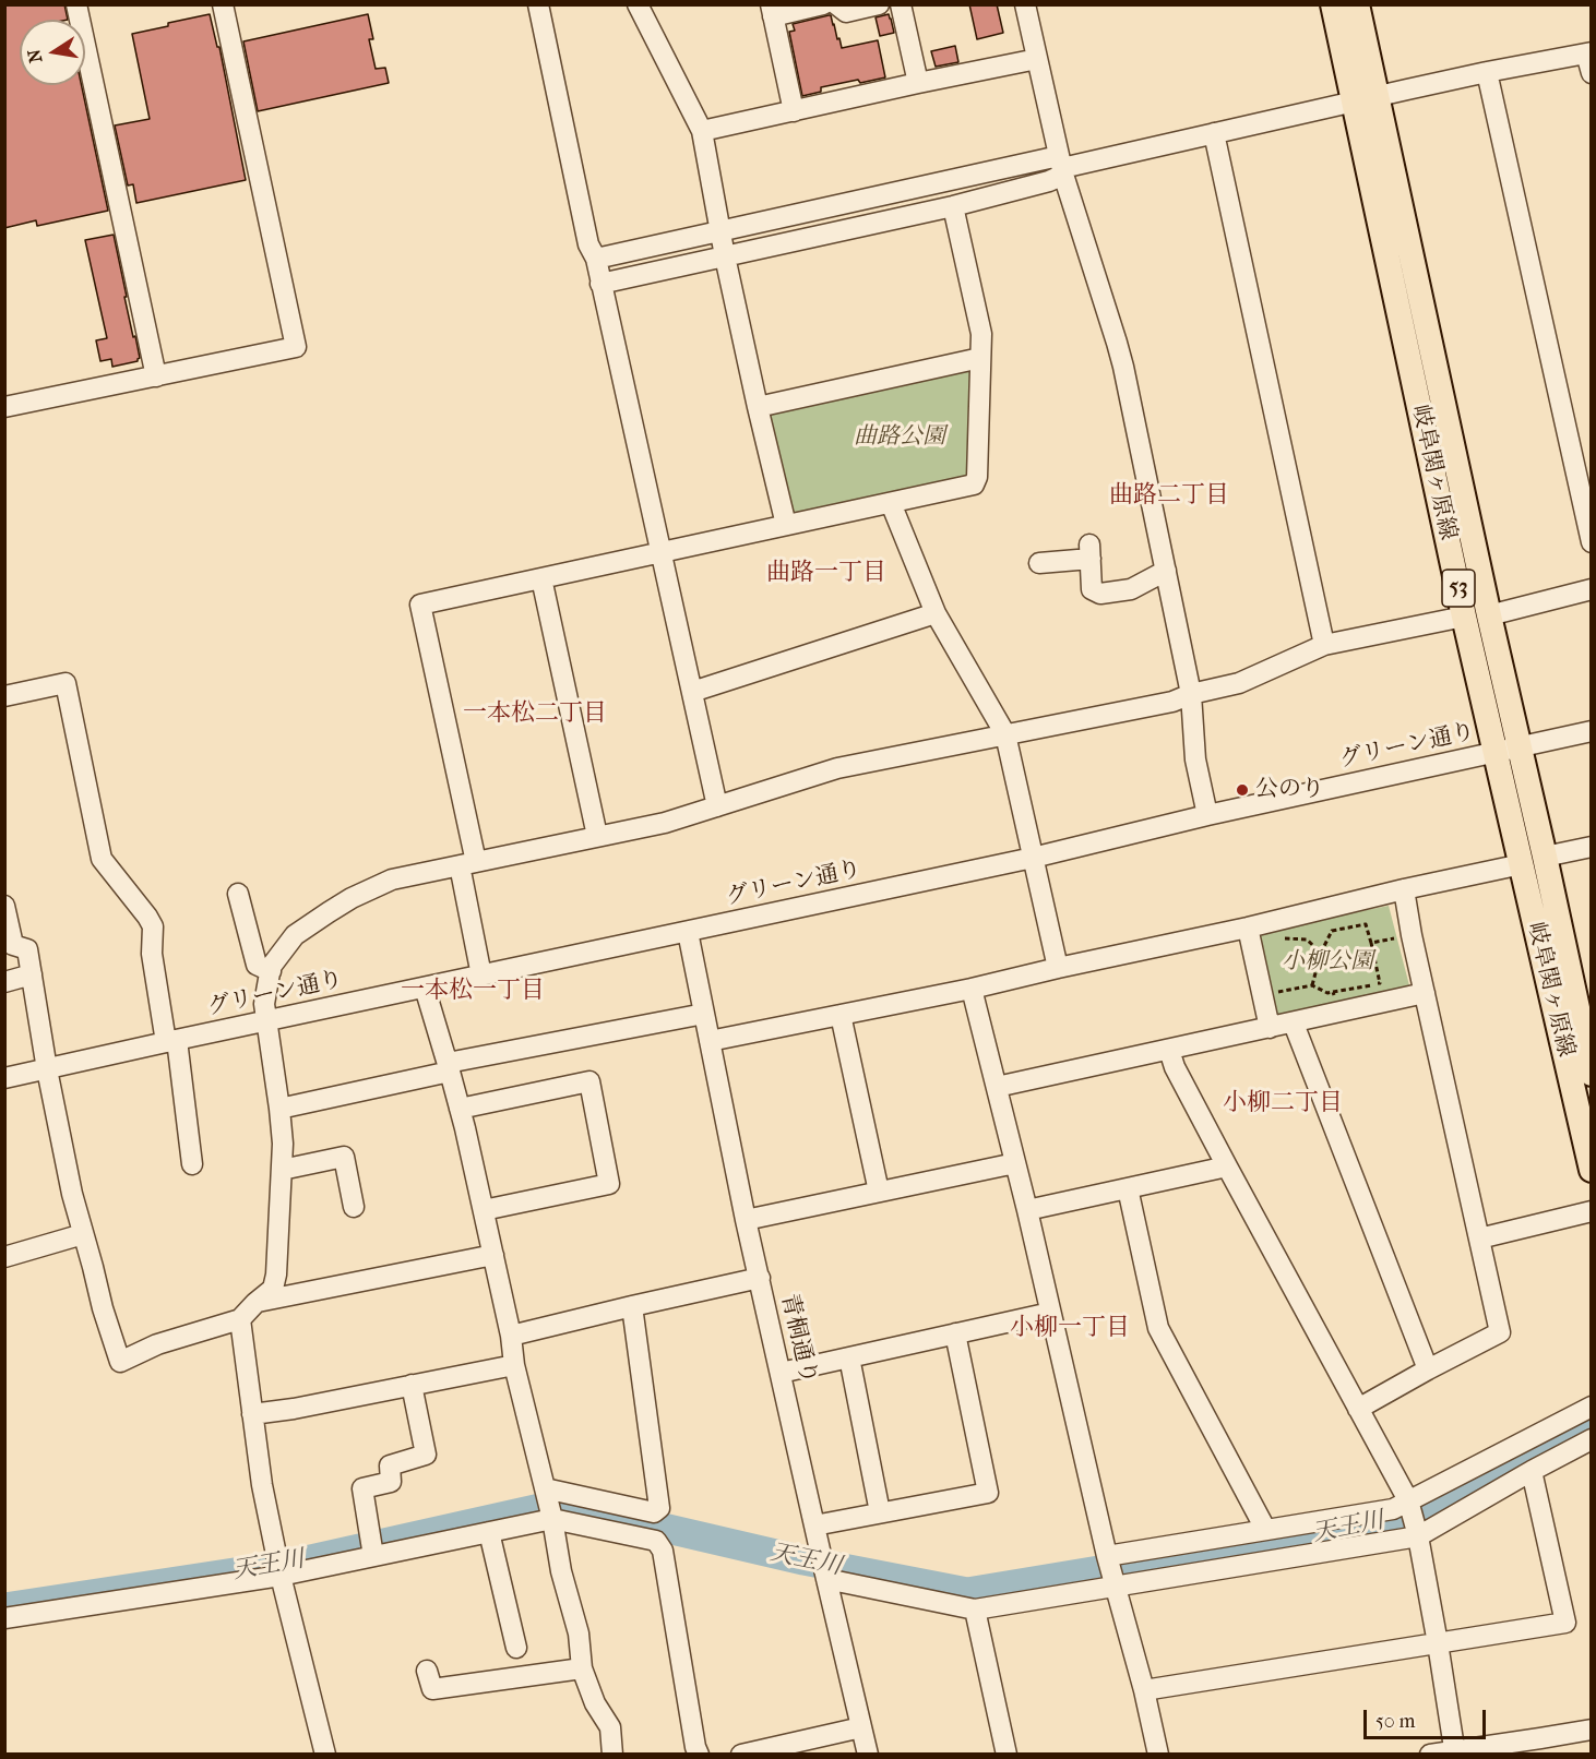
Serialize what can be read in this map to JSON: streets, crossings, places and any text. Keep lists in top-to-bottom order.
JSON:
{
  "streets": {
    "main road": ["岐阜関ヶ原線", "53"],
    "street": ["グリーン通り", "青桐通り"]
  },
  "crossings": [
    ["岐阜関ヶ原線", "グリーン通り"],
    ["グリーン通り", "青桐通り"]
  ],
  "districts": [
    "曲路二丁目",
    "曲路一丁目",
    "一本松二丁目",
    "一本松一丁目",
    "小柳二丁目",
    "小柳一丁目"
  ],
  "water": ["天王川"],
  "parks": ["曲路公園", "小柳公園"],
  "places": ["公のり"],
  "scale_bar": "50 m",
  "north": "left"
}
